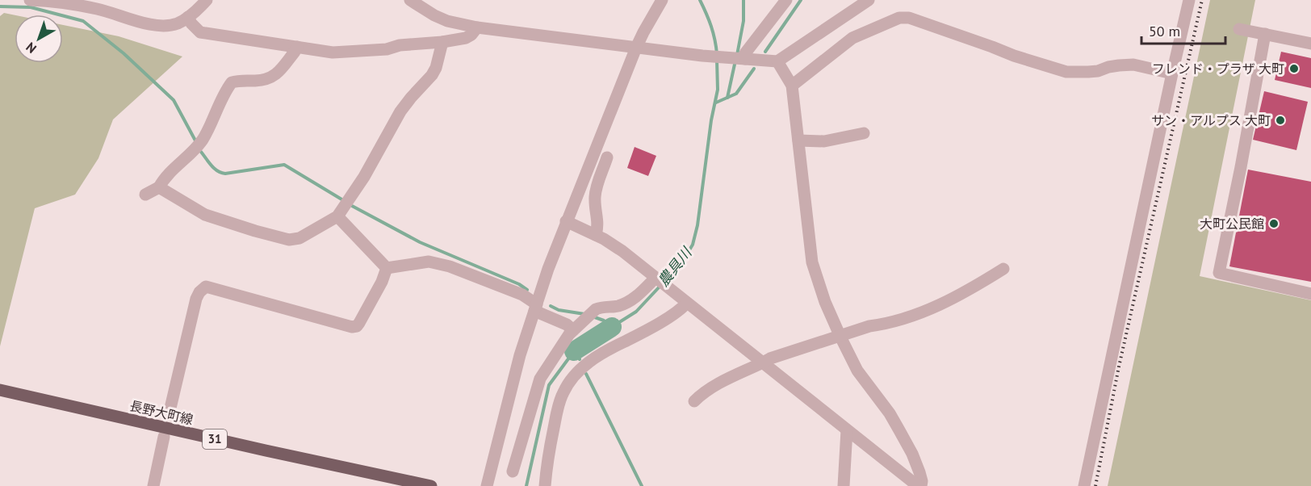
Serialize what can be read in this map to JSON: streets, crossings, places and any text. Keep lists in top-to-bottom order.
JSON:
{
  "streets": {
    "main road": ["長野大町線", "31"]
  },
  "water": ["農具川"],
  "places": ["フレンド・プラザ 大町", "サン・アルプス 大町", "大町公民館"],
  "scale_bar": "50 m",
  "north": "bottom left"
}
